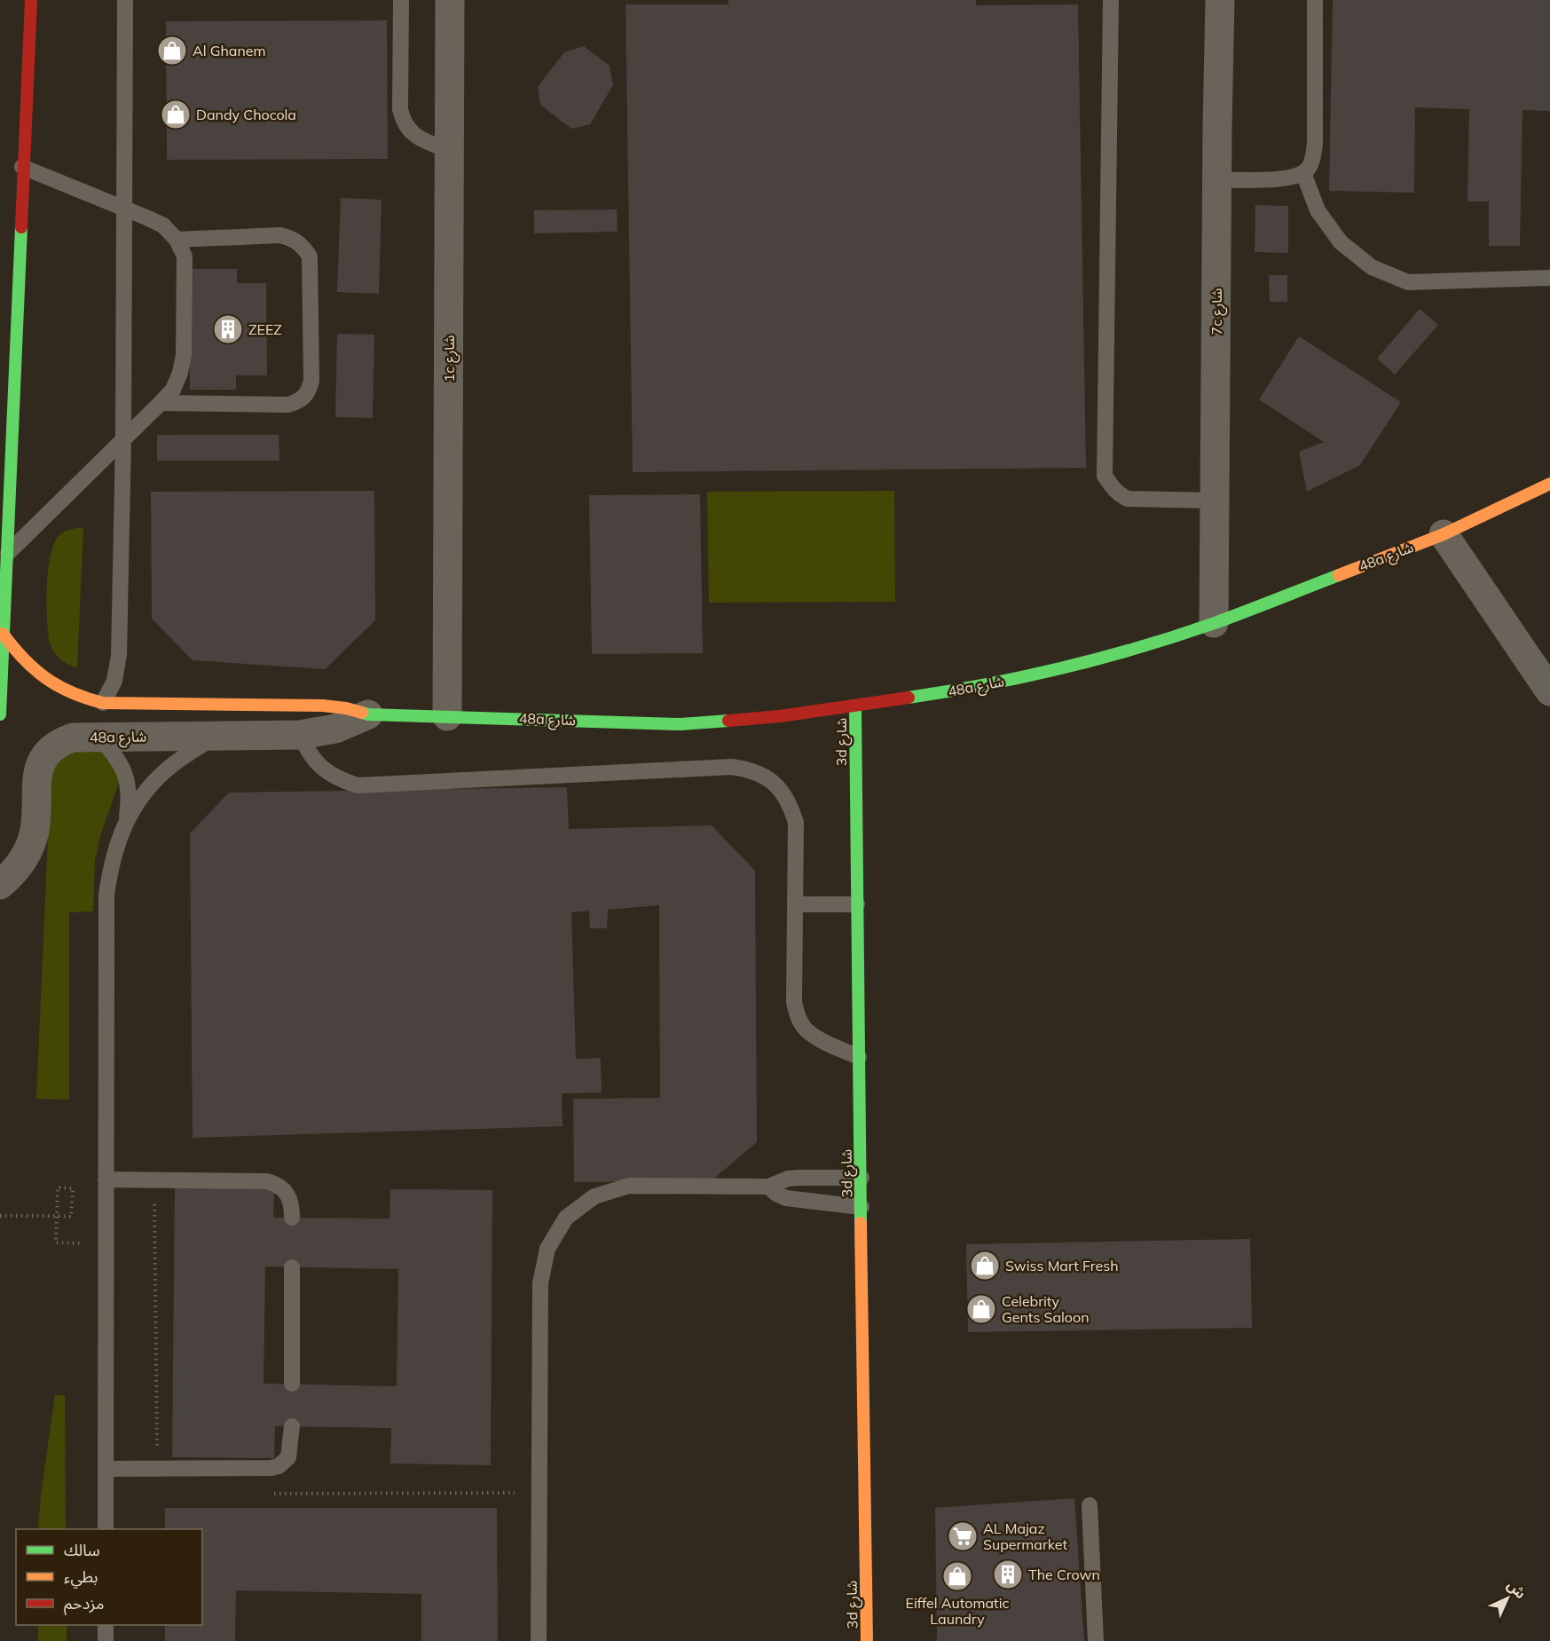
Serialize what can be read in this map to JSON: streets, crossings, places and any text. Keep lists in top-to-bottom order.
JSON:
{
  "streets": {
    "street": [
      "7c شارع",
      "1c شارع",
      "48a شارع",
      "3d شارع"
    ]
  },
  "crossings": [
    ["7c شارع", "48a شارع"],
    ["1c شارع", "48a شارع"],
    ["48a شارع", "3d شارع"]
  ],
  "places": {
    "shop": [
      "Al Ghanem",
      "Dandy Chocola",
      "Swiss Mart Fresh",
      "Celebrity Gents Saloon",
      "Eiffel Automatic Laundry"
    ],
    "building": ["ZEEZ", "The Crown"],
    "supermarket": ["AL Majaz Supermarket"]
  },
  "legend": ["سالك", "بطيء", "مزدحم"],
  "north": "top right"
}
